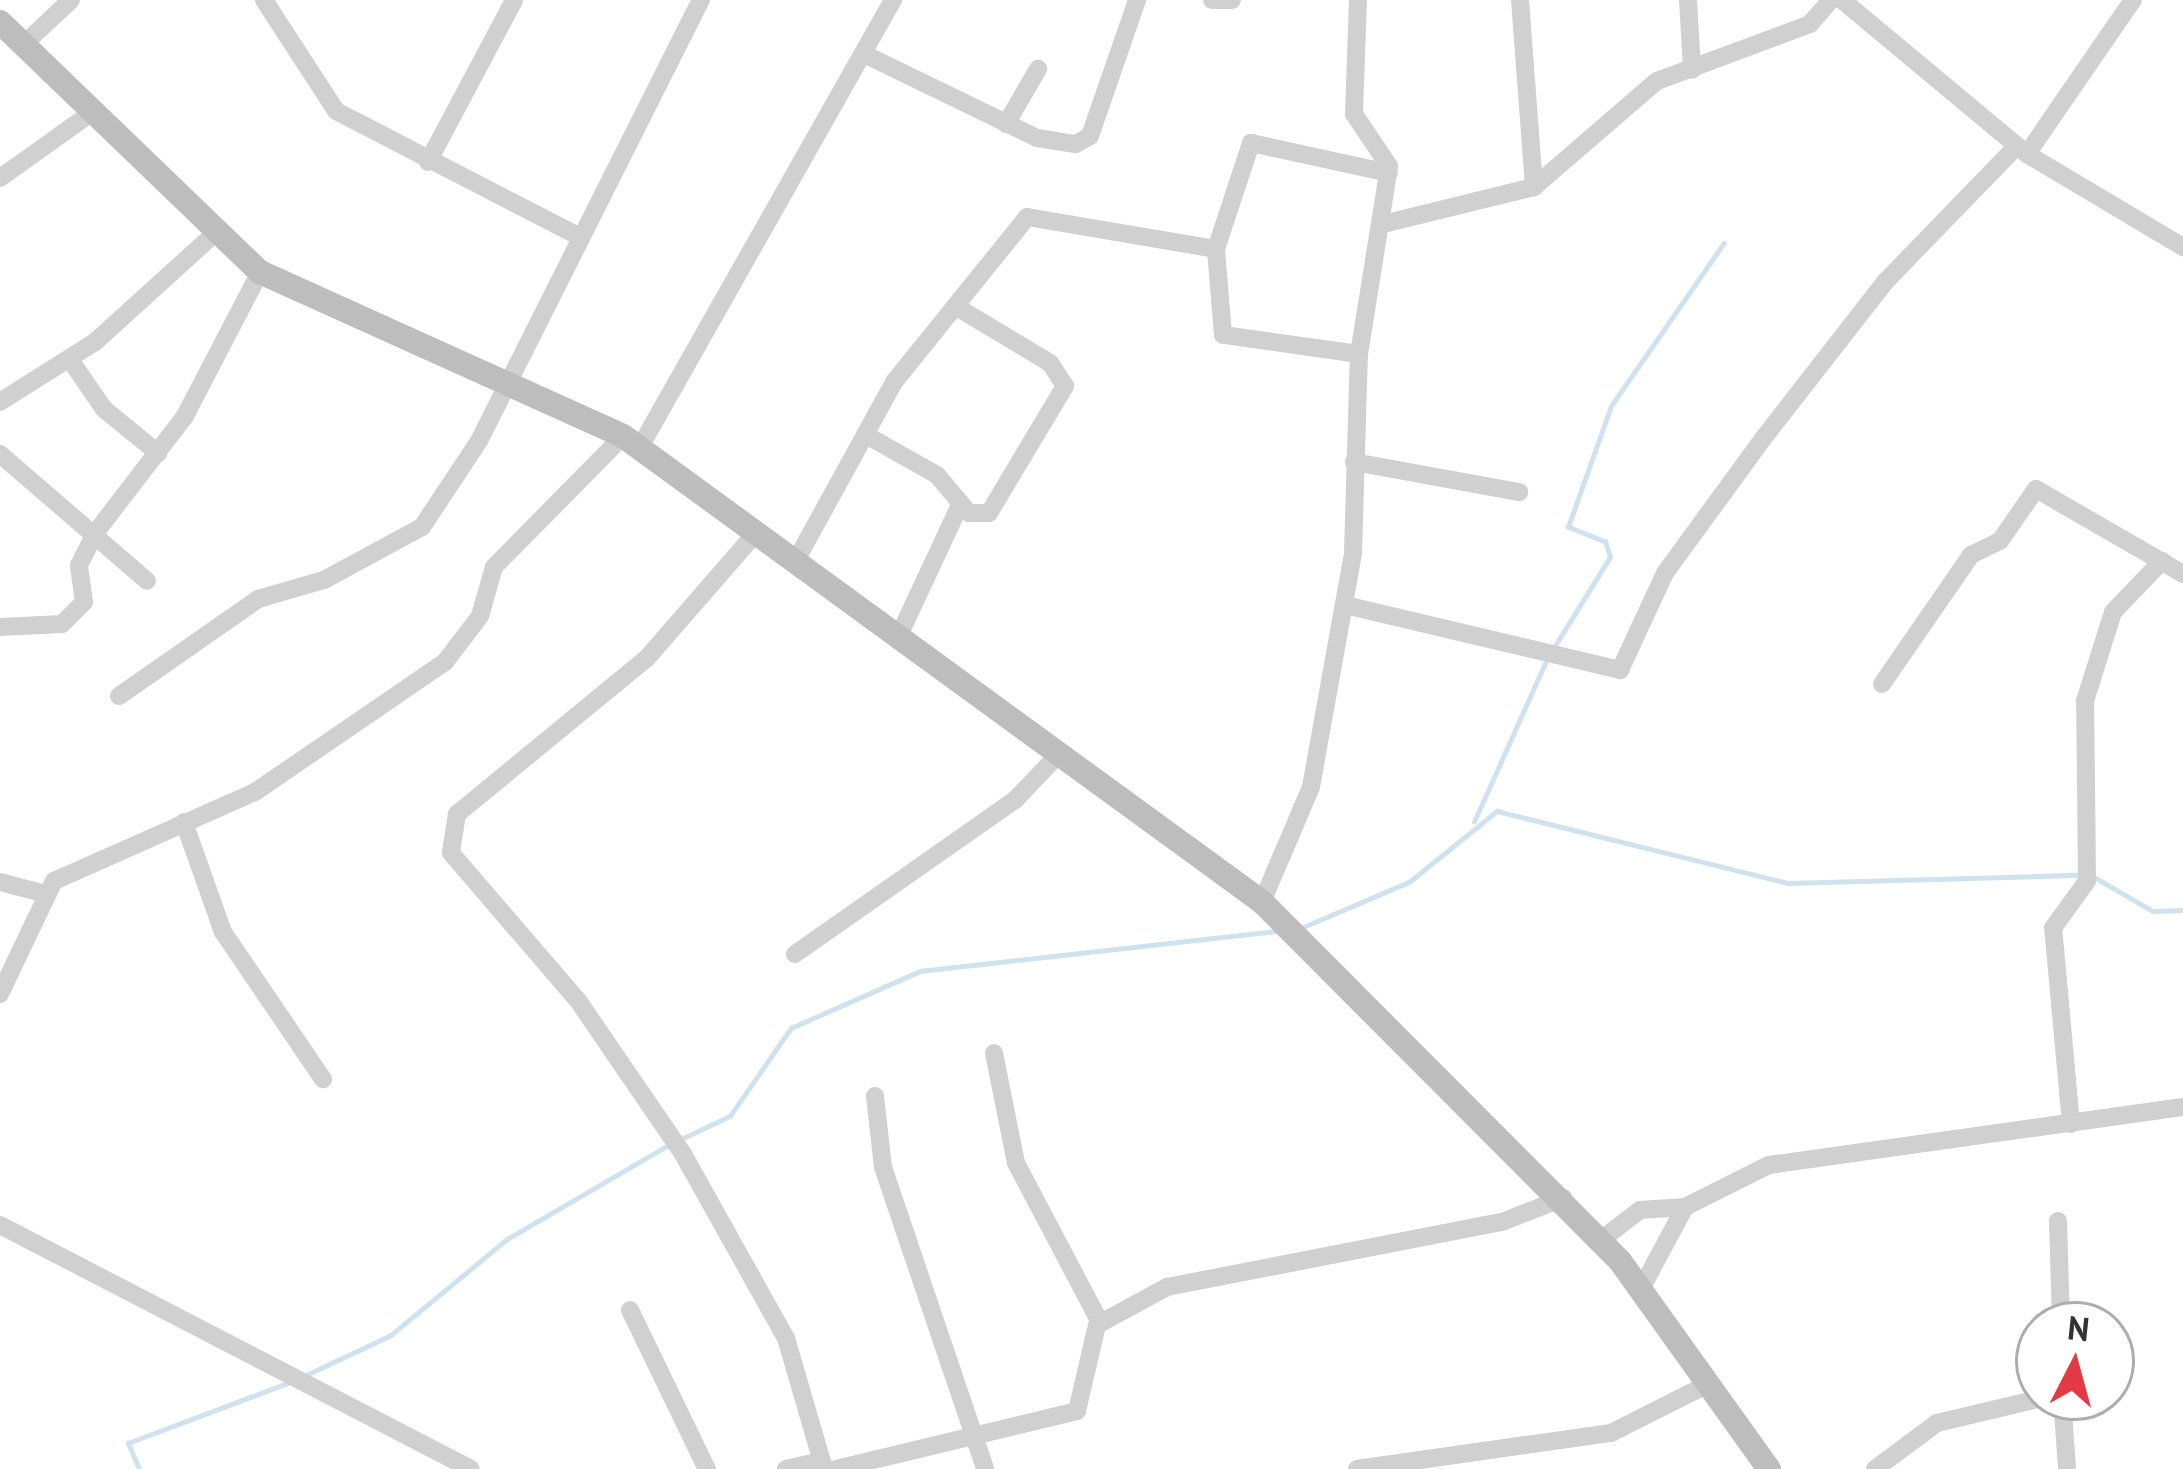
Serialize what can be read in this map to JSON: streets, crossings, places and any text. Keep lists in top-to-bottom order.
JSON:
{
  "north": "top"
}
